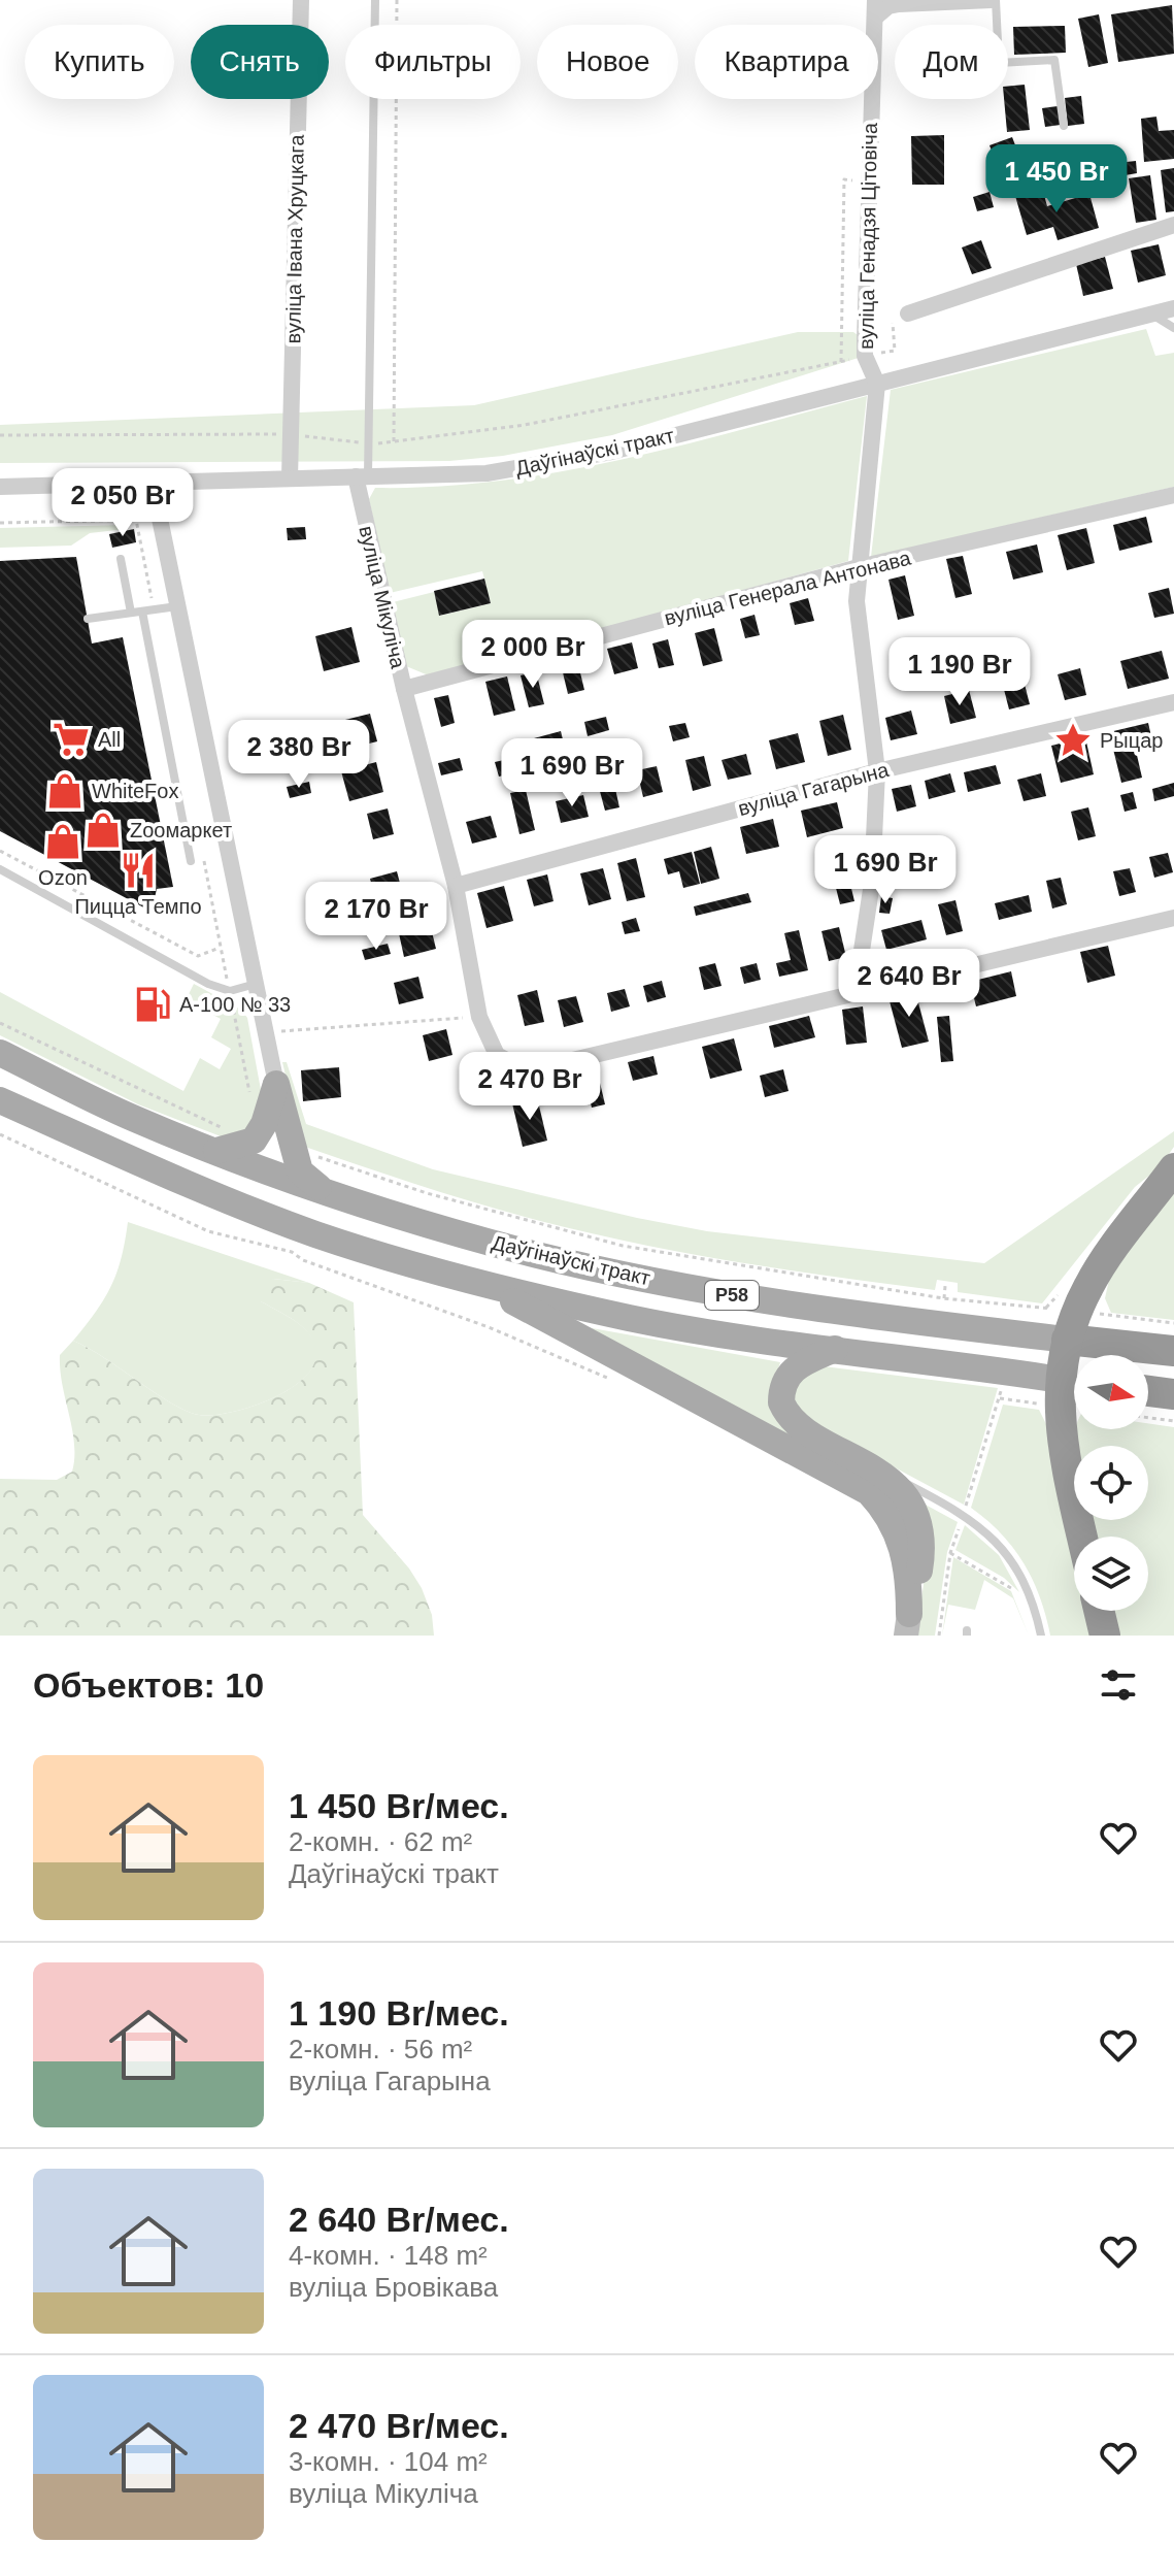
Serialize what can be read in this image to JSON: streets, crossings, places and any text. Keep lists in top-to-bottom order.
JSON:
{
  "streets": {
    "highway": ["Даўгінаўскі тракт", "Р58"],
    "street": [
      "вуліца Генадзя Цітовіча",
      "вуліца Івана Хруцкага",
      "вуліца Генерала Антонава",
      "вуліца Мікуліча",
      "вуліца Гагарына"
    ]
  },
  "crossings": [
    ["вуліца Генадзя Цітовіча", "Даўгінаўскі тракт"],
    ["вуліца Генадзя Цітовіча", "вуліца Генерала Антонава"],
    ["вуліца Генадзя Цітовіча", "вуліца Мікуліча"],
    ["вуліца Генадзя Цітовіча", "вуліца Гагарына"],
    ["вуліца Івана Хруцкага", "Даўгінаўскі тракт"],
    ["Даўгінаўскі тракт", "вуліца Мікуліча"],
    ["Даўгінаўскі тракт", "Р58"],
    ["вуліца Генерала Антонава", "вуліца Мікуліча"],
    ["вуліца Мікуліча", "вуліца Гагарына"]
  ],
  "places": {
    "supermarket": ["All"],
    "place": ["Рыцар"],
    "shop": ["WhiteFox", "Zooмаркет", "Ozon"],
    "restaurant": ["Пицца Темпо"],
    "fuel station": ["А-100 № 33"]
  },
  "north": "right",
  "page": {
    "chip": [
      "Купить",
      "Снять",
      "Фильтры",
      "Новое",
      "Квартира",
      "Дом"
    ],
    "price": [
      "1 450 Br",
      "2 050 Br",
      "2 000 Br",
      "1 190 Br",
      "2 380 Br",
      "1 690 Br",
      "1 690 Br",
      "2 170 Br",
      "2 640 Br",
      "2 470 Br"
    ],
    "heading": "Объектов: 10",
    "list": [
      {
        "name": "1 450 Br/мес.",
        "note": "2-комн. · 62 m² · Даўгінаўскі тракт"
      },
      {
        "name": "1 190 Br/мес.",
        "note": "2-комн. · 56 m² · вуліца Гагарына"
      },
      {
        "name": "2 640 Br/мес.",
        "note": "4-комн. · 148 m² · вуліца Бровікава"
      },
      {
        "name": "2 470 Br/мес.",
        "note": "3-комн. · 104 m² · вуліца Мікуліча"
      }
    ]
  }
}
